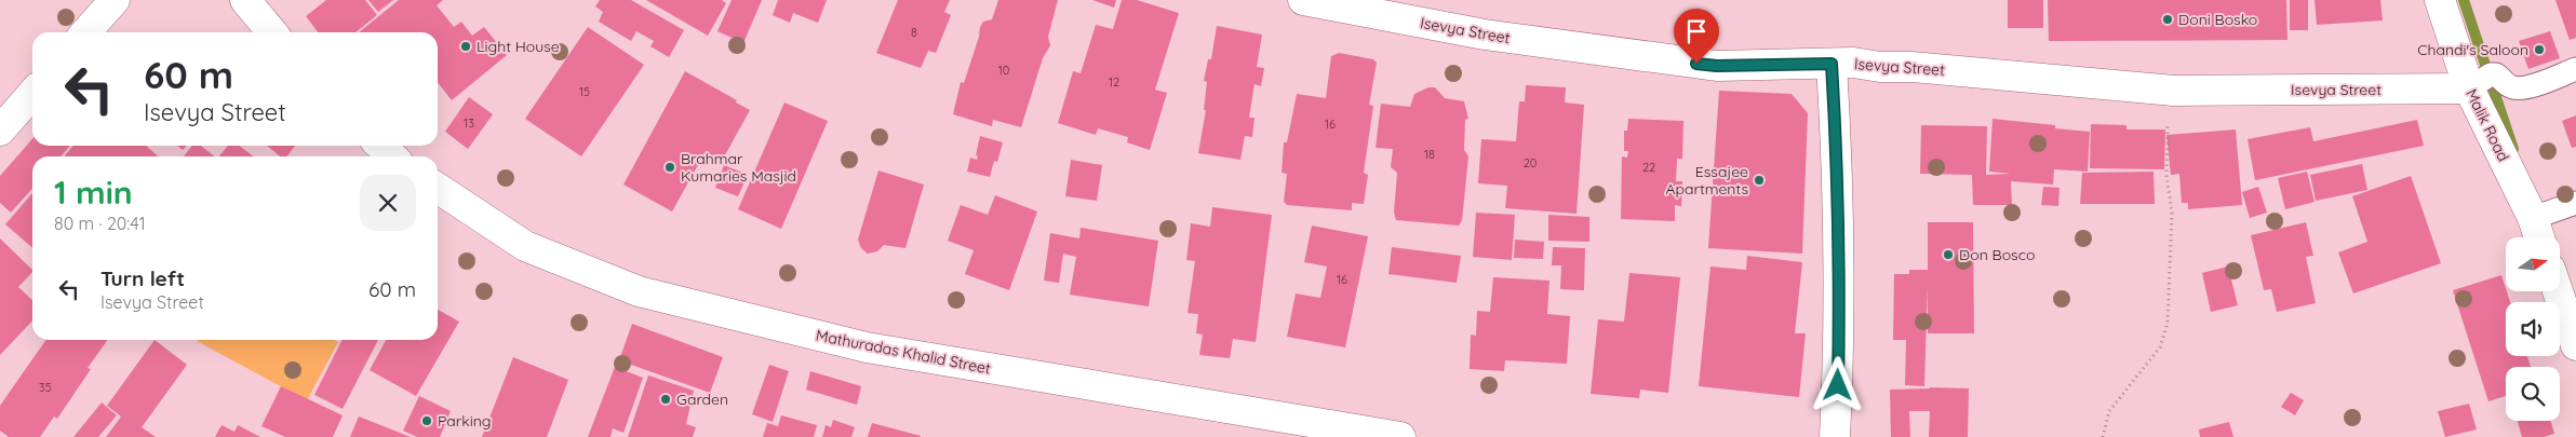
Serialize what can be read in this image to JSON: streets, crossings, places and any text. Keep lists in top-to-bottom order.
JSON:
{
  "streets": {
    "street": ["Isevya Street", "Malik Road", "Mathuradas Khalid Street"]
  },
  "crossings": [
    ["Isevya Street", "Malik Road"]
  ],
  "places": [
    "Doni Bosko",
    "Light House",
    "Chandi's Saloon",
    "Brahmar Kumaries Masjid",
    "Essajee Apartments",
    "Don Bosco",
    "Garden",
    "Parking"
  ],
  "house_numbers": [
    "8",
    "10",
    "12",
    "15",
    "13",
    "16",
    "18",
    "20",
    "22",
    "16",
    "35"
  ],
  "north": "right",
  "page": {
    "turn": ["60 m", "Isevya Street"],
    "heading": ["1 min", "80 m · 20:41"],
    "list": [
      {
        "name": "Turn left",
        "note": "Isevya Street",
        "value": "60 m"
      }
    ]
  }
}
